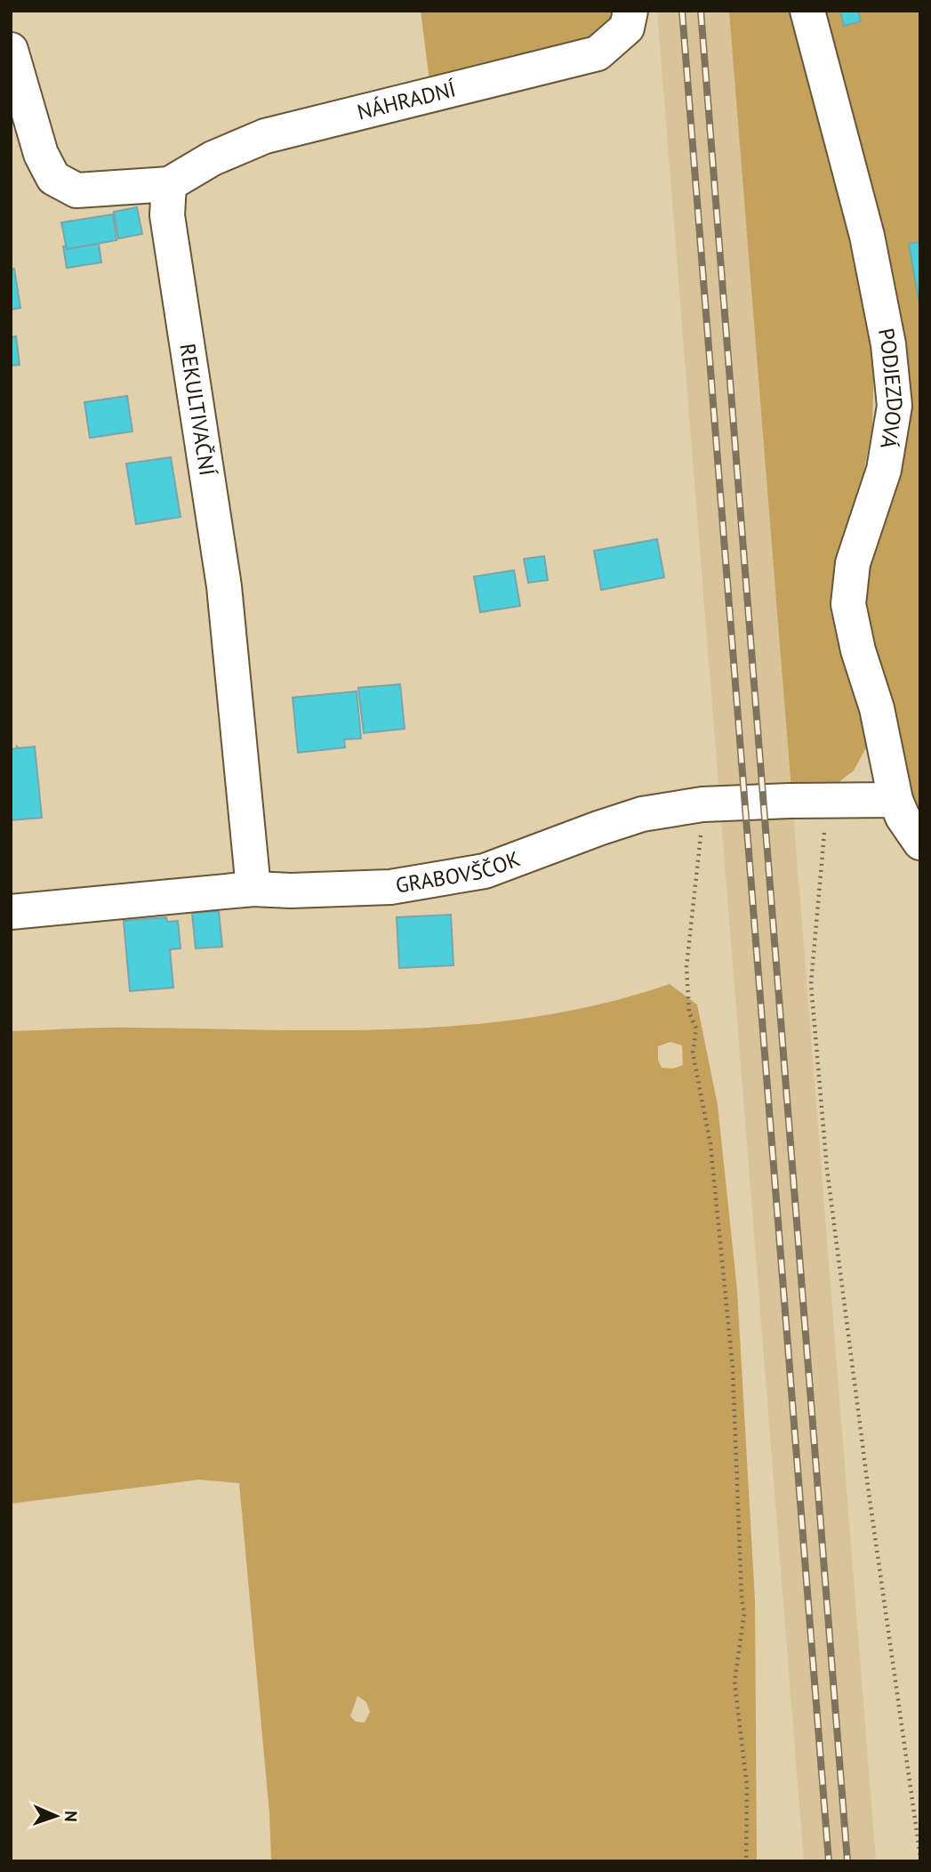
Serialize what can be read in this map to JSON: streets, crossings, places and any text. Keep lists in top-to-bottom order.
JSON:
{
  "streets": {
    "street": [
      "NÁHRADNÍ",
      "PODJEZDOVÁ",
      "REKULTIVAČNÍ",
      "GRABOVŠČOK"
    ]
  },
  "crossings": [
    ["NÁHRADNÍ", "REKULTIVAČNÍ"],
    ["PODJEZDOVÁ", "GRABOVŠČOK"],
    ["REKULTIVAČNÍ", "GRABOVŠČOK"]
  ],
  "north": "right"
}
